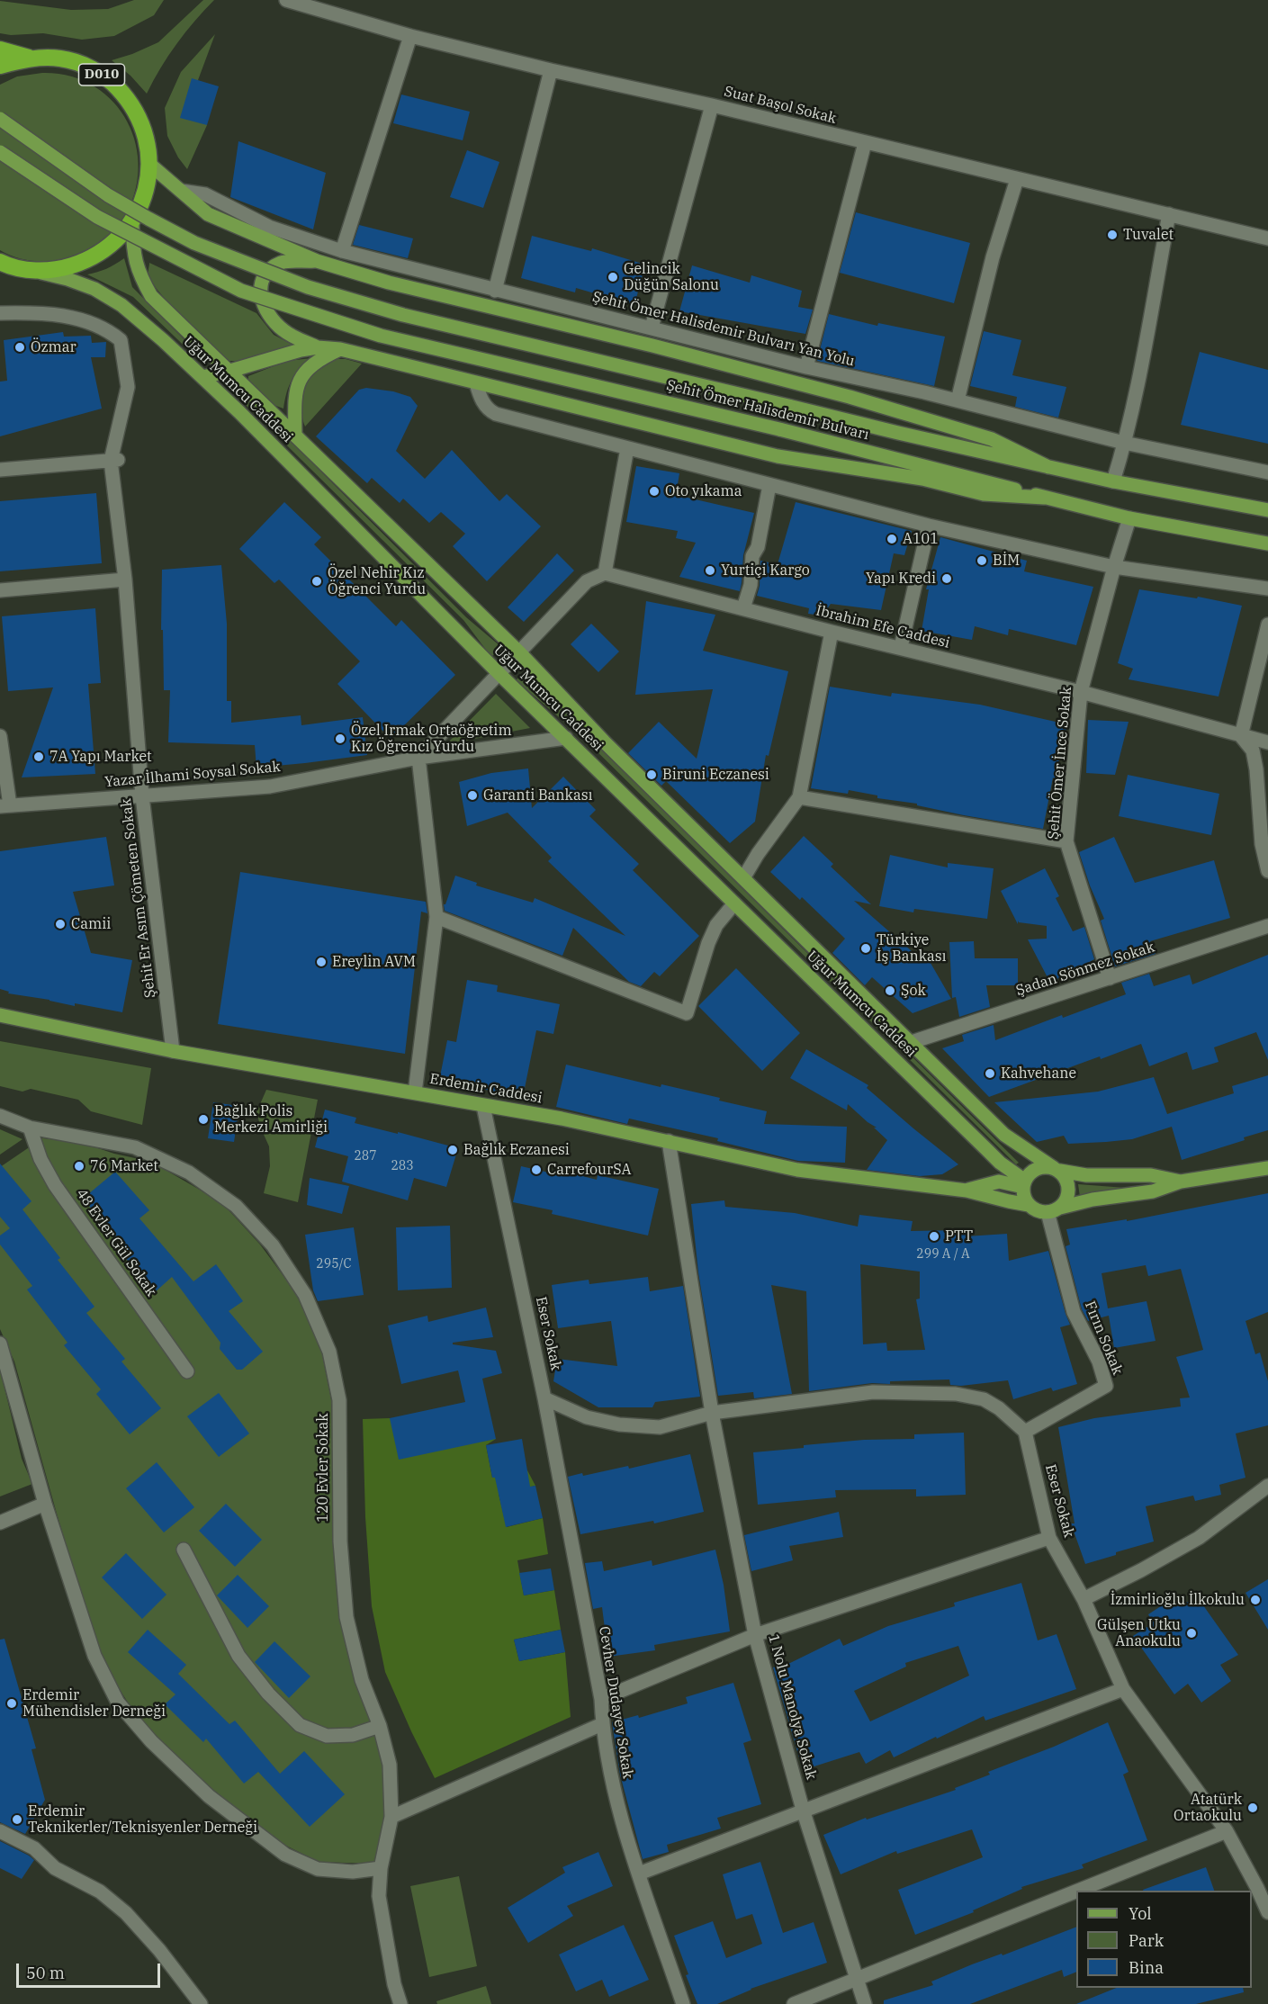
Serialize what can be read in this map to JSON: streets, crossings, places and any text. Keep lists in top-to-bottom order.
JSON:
{
  "streets": {
    "highway": ["D010"],
    "main road": ["Uğur Mumcu Caddesi", "Şehit Ömer Halisdemir Bulvarı", "Erdemir Caddesi"],
    "street": [
      "Suat Başol Sokak",
      "Şehit Ömer Halisdemir Bulvarı Yan Yolu",
      "İbrahim Efe Caddesi",
      "Şehit Ömer İnce Sokak",
      "Yazar İlhami Soysal Sokak",
      "Şehit Er Asım Çömeten Sokak",
      "Şadan Sönmez Sokak",
      "48 Evler Gül Sokak",
      "Eser Sokak",
      "Fırın Sokak",
      "120 Evler Sokak",
      "Cevher Dudayev Sokak",
      "1 Nolu Manolya Sokak"
    ]
  },
  "crossings": [
    ["D010", "Uğur Mumcu Caddesi"],
    ["D010", "Şehit Ömer Halisdemir Bulvarı"],
    ["Şehit Ömer Halisdemir Bulvarı Yan Yolu", "Şehit Ömer Halisdemir Bulvarı"],
    ["Uğur Mumcu Caddesi", "Yazar İlhami Soysal Sokak"],
    ["Uğur Mumcu Caddesi", "Şadan Sönmez Sokak"],
    ["Uğur Mumcu Caddesi", "Erdemir Caddesi"],
    ["Uğur Mumcu Caddesi", "Fırın Sokak"],
    ["Şehit Ömer Halisdemir Bulvarı", "Şehit Ömer İnce Sokak"],
    ["İbrahim Efe Caddesi", "Şehit Ömer İnce Sokak"],
    ["Şehit Ömer İnce Sokak", "Şadan Sönmez Sokak"],
    ["Yazar İlhami Soysal Sokak", "Şehit Er Asım Çömeten Sokak"],
    ["Şehit Er Asım Çömeten Sokak", "Erdemir Caddesi"],
    ["Erdemir Caddesi", "Eser Sokak"],
    ["Erdemir Caddesi", "Fırın Sokak"],
    ["48 Evler Gül Sokak", "120 Evler Sokak"],
    ["Eser Sokak", "Fırın Sokak"],
    ["Eser Sokak", "Cevher Dudayev Sokak"]
  ],
  "places": [
    "Tuvalet",
    "Gelincik Düğün Salonu",
    "Özmar",
    "Oto yıkama",
    "A101",
    "BİM",
    "Yurtiçi Kargo",
    "Yapı Kredi",
    "Özel Nehir Kız Öğrenci Yurdu",
    "Özel Irmak Ortaöğretim Kız Öğrenci Yurdu",
    "7A Yapı Market",
    "Biruni Eczanesi",
    "Garanti Bankası",
    "Camii",
    "Türkiye İş Bankası",
    "Ereylin AVM",
    "Şok",
    "Kahvehane",
    "Bağlık Polis Merkezi Amirliği",
    "Bağlık Eczanesi",
    "76 Market",
    "CarrefourSA",
    "PTT",
    "İzmirlioğlu İlkokulu",
    "Gülşen Utku Anaokulu",
    "Erdemir Mühendisler Derneği",
    "Atatürk Ortaokulu",
    "Erdemir Teknikerler/Teknisyenler Derneği"
  ],
  "house_numbers": [
    "287",
    "283",
    "299 A / A",
    "295/C"
  ],
  "legend": ["Yol", "Park", "Bina"],
  "scale_bar": "50 m"
}
